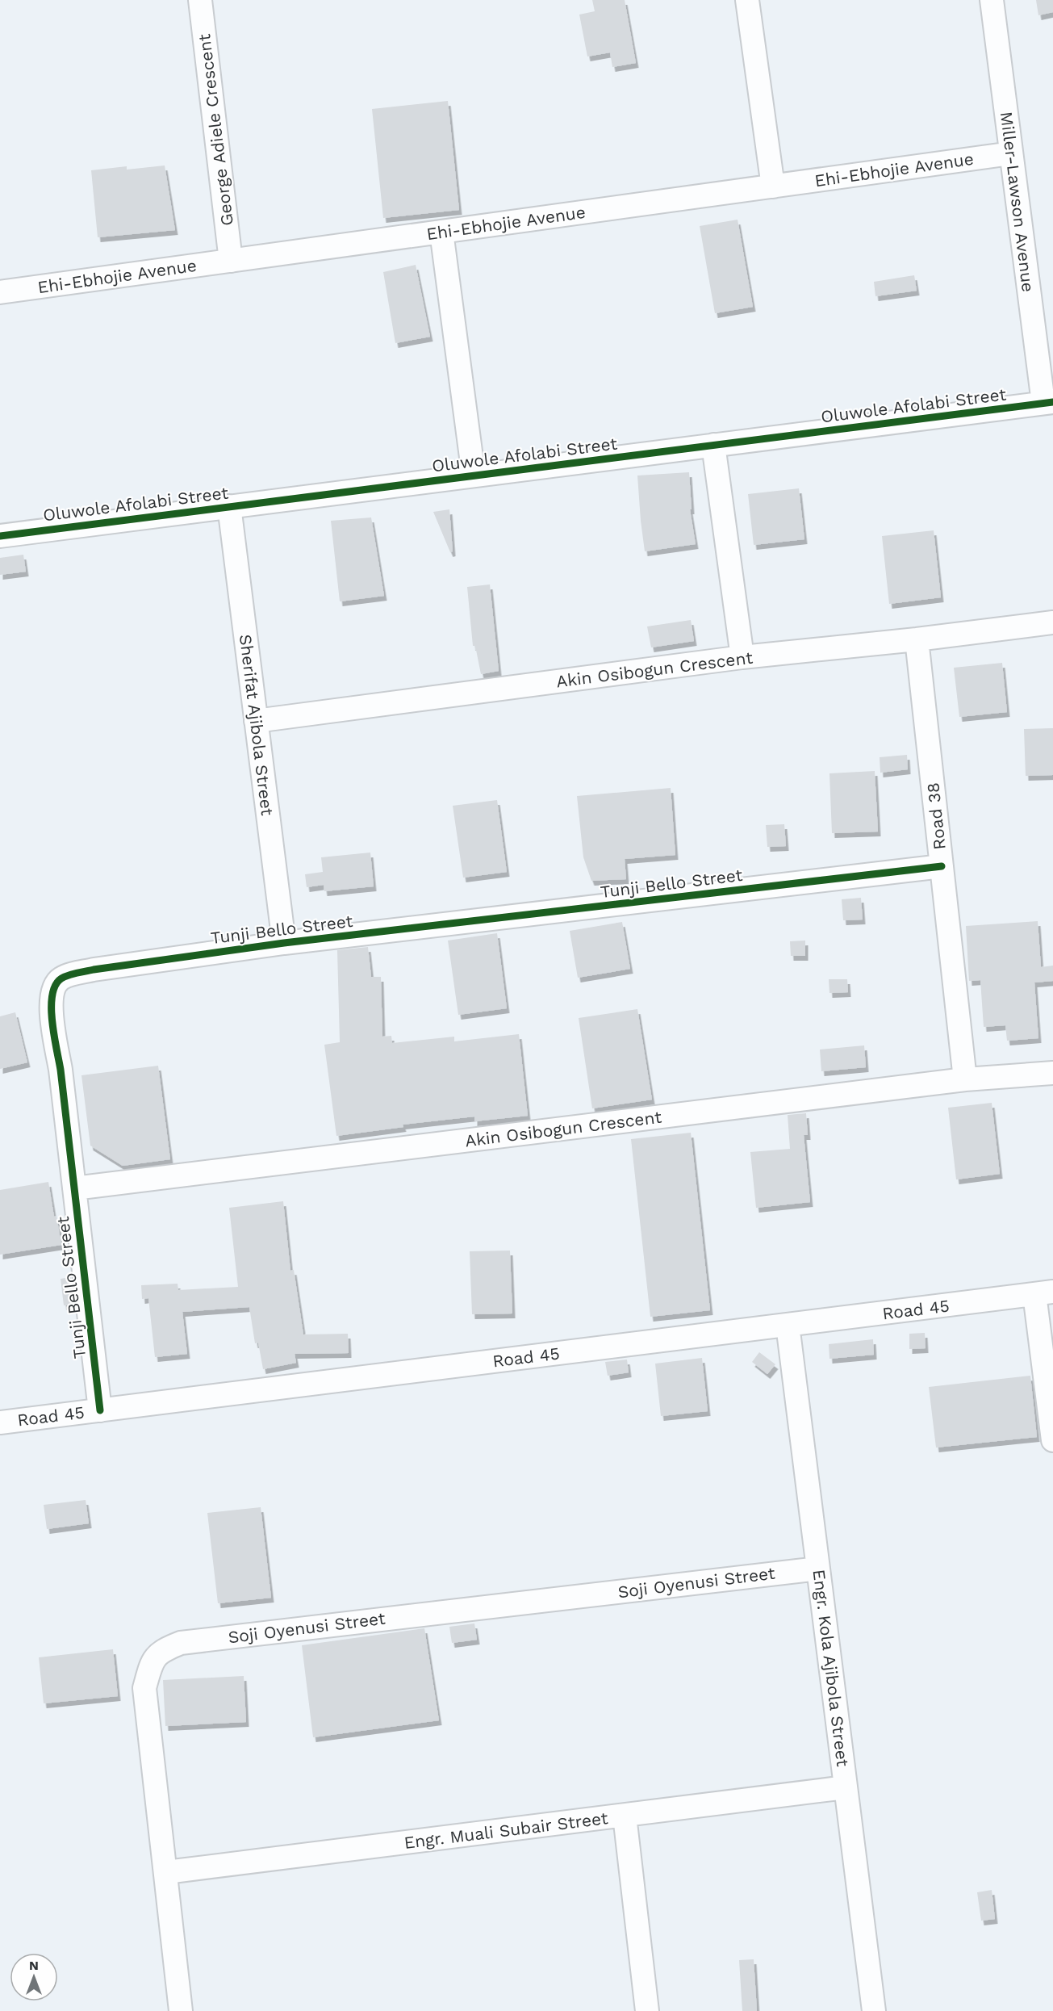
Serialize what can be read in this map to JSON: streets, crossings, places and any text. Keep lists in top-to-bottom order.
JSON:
{
  "streets": {
    "street": [
      "George Adiele Crescent",
      "Ehi-Ebhojie Avenue",
      "Miller-Lawson Avenue",
      "Oluwole Afolabi Street",
      "Akin Osibogun Crescent",
      "Sherifat Ajibola Street",
      "Road 38",
      "Tunji Bello Street",
      "Road 45",
      "Soji Oyenusi Street",
      "Engr. Kola Ajibola Street",
      "Engr. Muali Subair Street"
    ]
  },
  "crossings": [
    ["George Adiele Crescent", "Ehi-Ebhojie Avenue"],
    ["Ehi-Ebhojie Avenue", "Miller-Lawson Avenue"],
    ["Miller-Lawson Avenue", "Oluwole Afolabi Street"],
    ["Oluwole Afolabi Street", "Sherifat Ajibola Street"],
    ["Akin Osibogun Crescent", "Sherifat Ajibola Street"],
    ["Akin Osibogun Crescent", "Road 38"],
    ["Akin Osibogun Crescent", "Tunji Bello Street"],
    ["Sherifat Ajibola Street", "Tunji Bello Street"],
    ["Road 38", "Tunji Bello Street"],
    ["Tunji Bello Street", "Road 45"],
    ["Road 45", "Engr. Kola Ajibola Street"],
    ["Soji Oyenusi Street", "Engr. Kola Ajibola Street"],
    ["Soji Oyenusi Street", "Engr. Muali Subair Street"],
    ["Engr. Kola Ajibola Street", "Engr. Muali Subair Street"]
  ],
  "north": "top"
}
